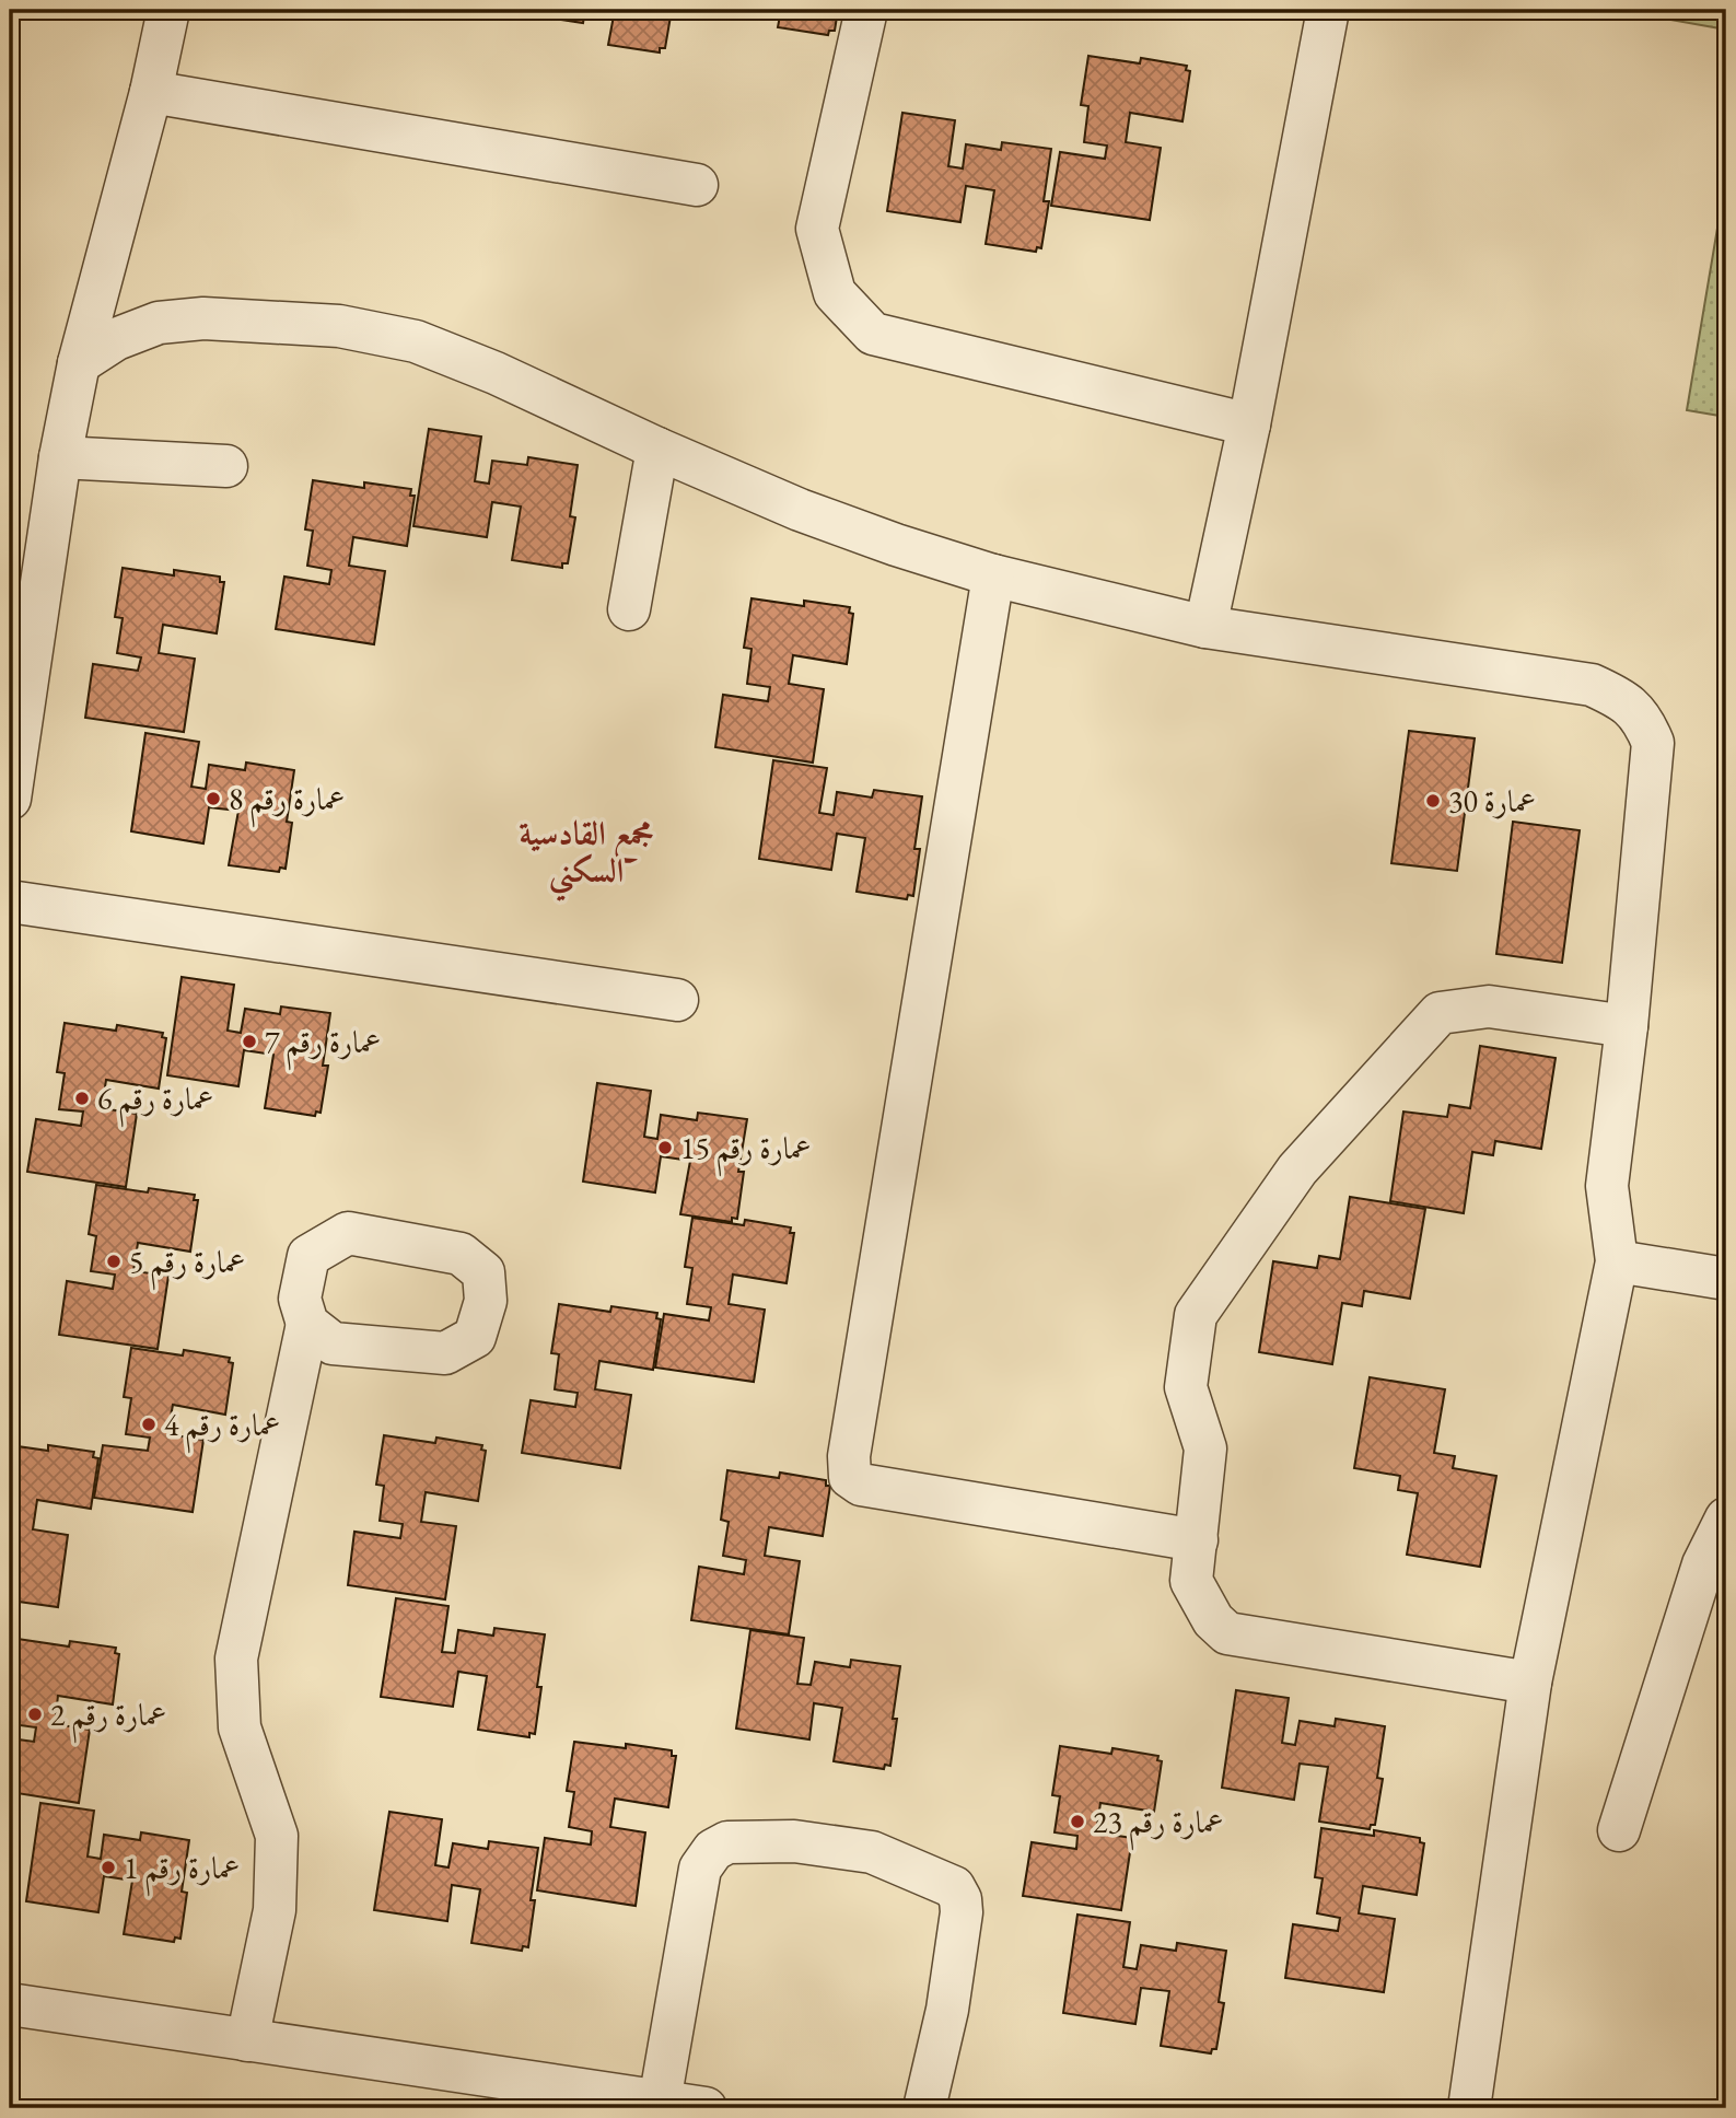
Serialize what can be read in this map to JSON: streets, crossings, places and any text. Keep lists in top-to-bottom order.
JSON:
{
  "districts": ["مجمع القادسية السكني"],
  "places": [
    "عمارة رقم 8",
    "عمارة 30",
    "عمارة رقم 7",
    "عمارة رقم 6",
    "عمارة رقم 15",
    "عمارة رقم 5",
    "عمارة رقم 4",
    "عمارة رقم 2",
    "عمارة رقم 23",
    "عمارة رقم 1"
  ]
}
